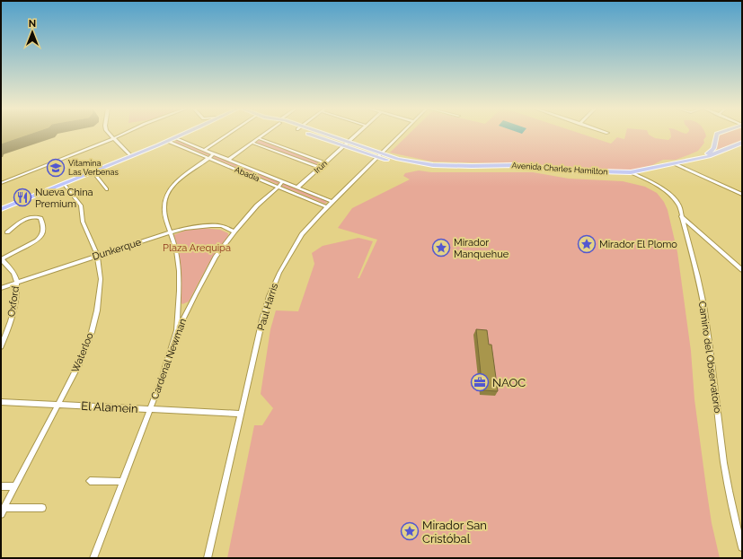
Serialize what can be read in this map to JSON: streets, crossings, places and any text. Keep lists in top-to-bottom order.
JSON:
{
  "streets": {
    "main road": ["Avenida Charles Hamilton"],
    "street": [
      "Irún",
      "Abadía",
      "Dunkerque",
      "Oxford",
      "Paul Harris",
      "Waterloo",
      "Camino del Observatorio",
      "Cardenal Newman",
      "El Alamein"
    ]
  },
  "crossings": [
    ["Irún", "Avenida Charles Hamilton"],
    ["Irún", "Abadía"],
    ["Avenida Charles Hamilton", "Paul Harris"],
    ["Avenida Charles Hamilton", "Camino del Observatorio"],
    ["Abadía", "Paul Harris"],
    ["Abadía", "Cardenal Newman"],
    ["Dunkerque", "Oxford"],
    ["Dunkerque", "Waterloo"],
    ["Dunkerque", "Cardenal Newman"],
    ["Paul Harris", "El Alamein"],
    ["Waterloo", "El Alamein"],
    ["Cardenal Newman", "El Alamein"]
  ],
  "parks": ["Plaza Arequipa"],
  "places": {
    "school or university": ["Vitamina Las Verbenas"],
    "restaurant": ["Nueva China Premium"],
    "place": ["Mirador El Plomo", "Mirador Manquehue", "Mirador San Cristóbal"],
    "office": ["NAOC"]
  },
  "north": "top"
}
